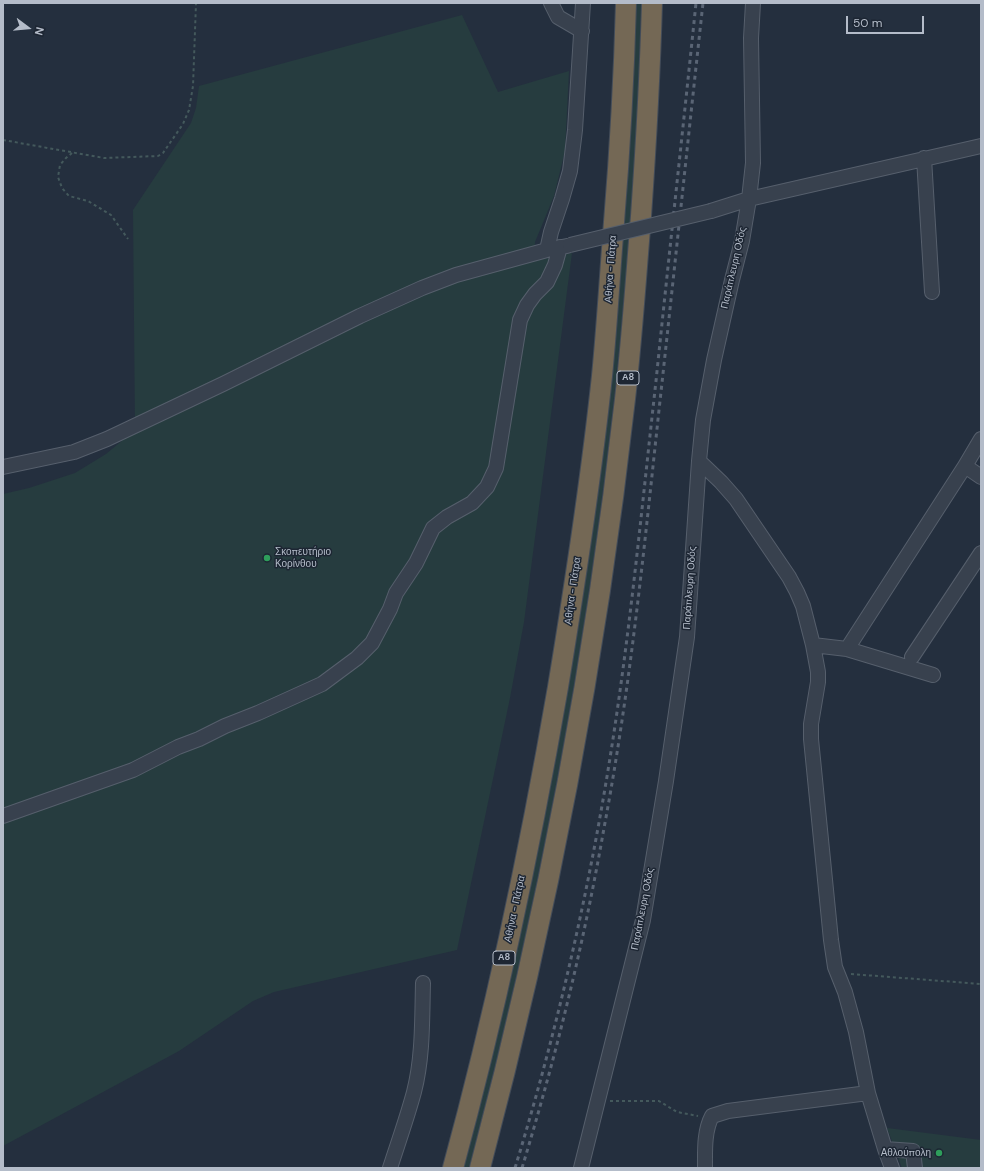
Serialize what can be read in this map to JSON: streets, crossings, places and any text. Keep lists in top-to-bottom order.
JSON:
{
  "streets": {
    "highway": ["Αθήνα - Πάτρα", "Α8"],
    "street": ["Παράπλευρη Οδός"]
  },
  "places": ["Σκοπευτήριο Κορίνθου", "Αθλούπολη"],
  "scale_bar": "50 m",
  "north": "right"
}
